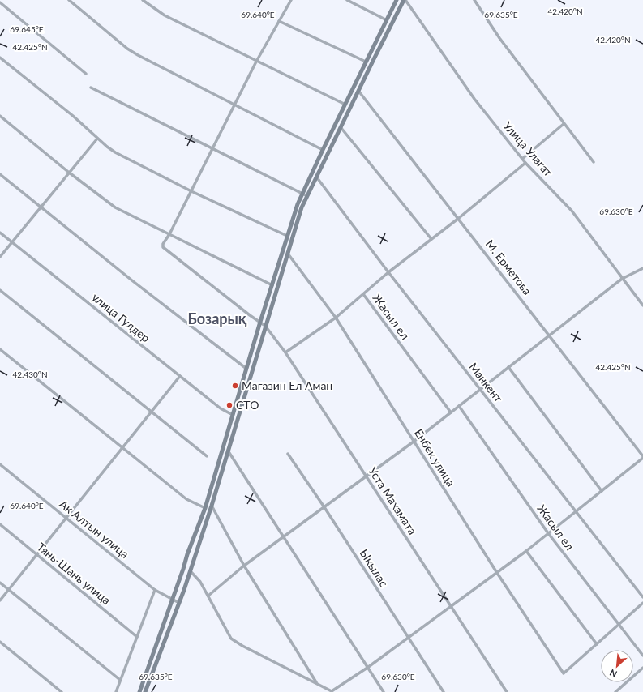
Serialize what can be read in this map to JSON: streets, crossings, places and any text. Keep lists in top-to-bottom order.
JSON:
{
  "streets": {
    "street": [
      "Улица Улагат",
      "М. Ерметова",
      "Жасыл ел",
      "улица Гулдер",
      "Манкент",
      "Енбек улица",
      "Уста Махамата",
      "Ак Алтын улица",
      "Ыкылас",
      "Тянь-Шань улица"
    ]
  },
  "districts": ["Бозарық"],
  "places": ["Магазин Ел Аман", "СТО"],
  "north": "bottom left",
  "coordinates": [
    "42.420°N",
    "69.640°E",
    "69.635°E",
    "69.645°E",
    "42.425°N",
    "69.630°E",
    "42.430°N"
  ]
}
